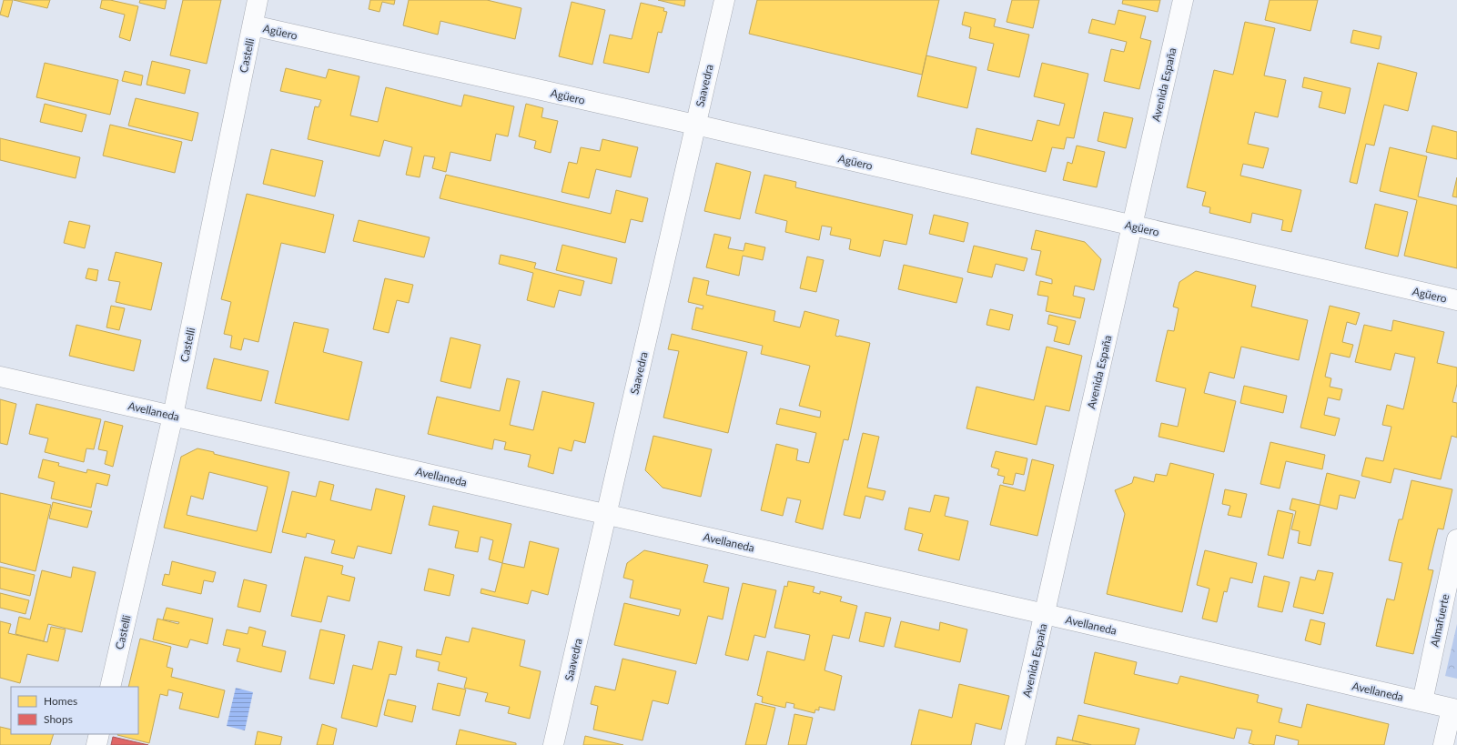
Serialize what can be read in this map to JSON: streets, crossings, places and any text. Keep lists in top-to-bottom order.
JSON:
{
  "streets": {
    "street": [
      "Agüero",
      "Castelli",
      "Avenida España",
      "Saavedra",
      "Avellaneda",
      "Almafuerte"
    ]
  },
  "crossings": [
    ["Agüero", "Castelli"],
    ["Agüero", "Avenida España"],
    ["Agüero", "Saavedra"],
    ["Castelli", "Avellaneda"],
    ["Avenida España", "Avellaneda"],
    ["Saavedra", "Avellaneda"],
    ["Avellaneda", "Almafuerte"]
  ],
  "legend": ["Homes", "Shops"]
}
